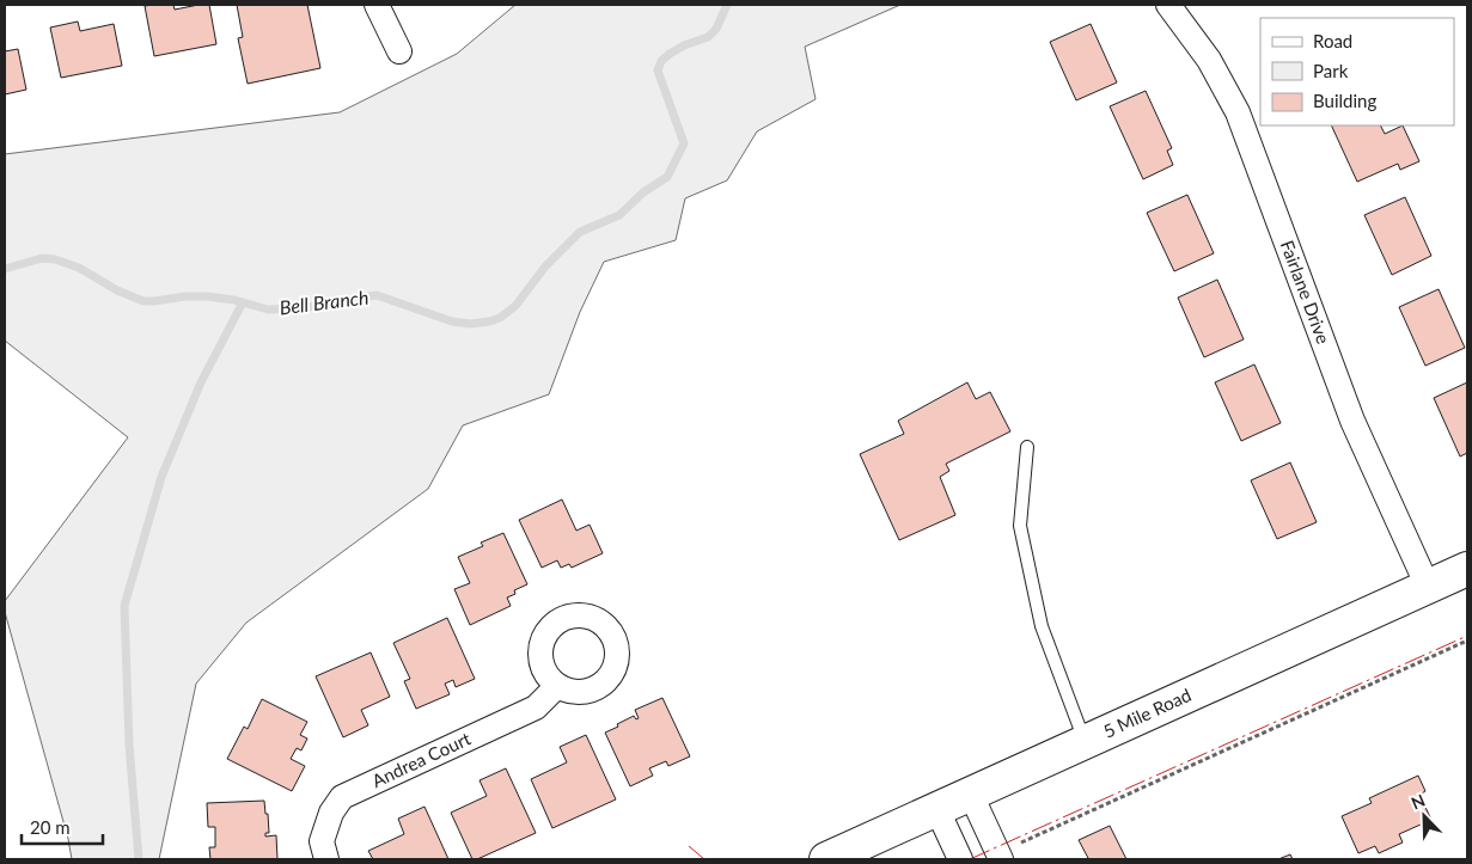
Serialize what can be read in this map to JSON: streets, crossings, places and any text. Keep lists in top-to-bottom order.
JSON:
{
  "streets": {
    "main road": ["5 Mile Road"],
    "street": ["Fairlane Drive", "Andrea Court"]
  },
  "crossings": [
    ["Fairlane Drive", "5 Mile Road"]
  ],
  "water": ["Bell Branch"],
  "legend": ["Road", "Park", "Building"],
  "scale_bar": "20 m",
  "north": "top left"
}
